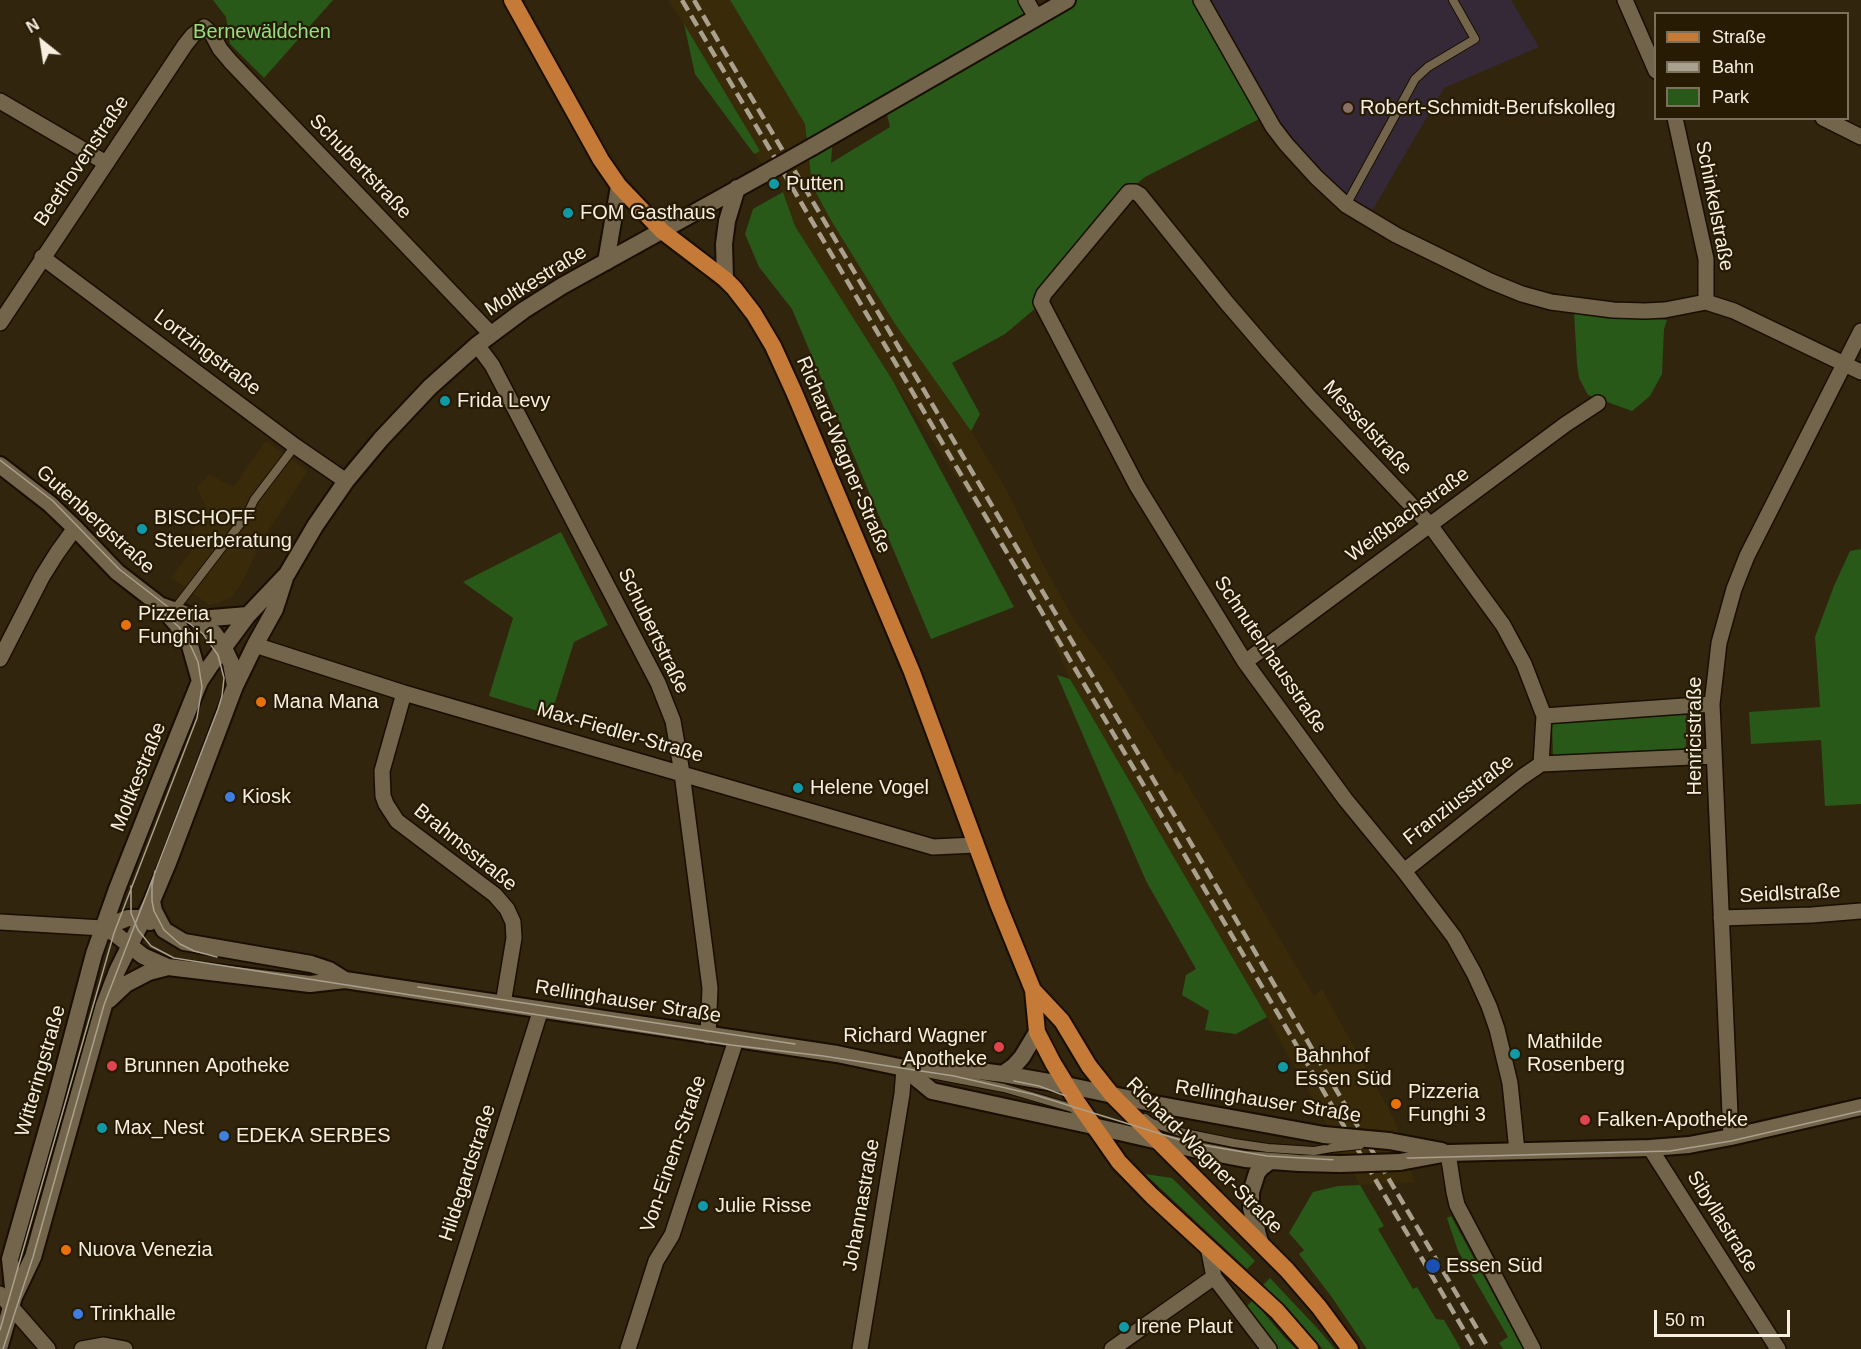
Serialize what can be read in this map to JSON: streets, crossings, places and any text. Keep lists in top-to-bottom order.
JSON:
{
  "streets": {
    "main road": ["Richard-Wagner-Straße"],
    "street": [
      "Beethovenstraße",
      "Schubertstraße",
      "Schinkelstraße",
      "Moltkestraße",
      "Lortzingstraße",
      "Messelstraße",
      "Weißbachstraße",
      "Gutenbergstraße",
      "Schnutenhausstraße",
      "Max-Fiedler-Straße",
      "Henricistraße",
      "Franziusstraße",
      "Brahmsstraße",
      "Seidlstraße",
      "Rellinghauser Straße",
      "Witteringstraße",
      "Von-Einem-Straße",
      "Hildegardstraße",
      "Johannastraße",
      "Sibyllastraße"
    ]
  },
  "crossings": [
    ["Beethovenstraße", "Schubertstraße"],
    ["Beethovenstraße", "Lortzingstraße"],
    ["Schubertstraße", "Moltkestraße"],
    ["Schubertstraße", "Max-Fiedler-Straße"],
    ["Schubertstraße", "Rellinghauser Straße"],
    ["Moltkestraße", "Lortzingstraße"],
    ["Moltkestraße", "Richard-Wagner-Straße"],
    ["Moltkestraße", "Gutenbergstraße"],
    ["Moltkestraße", "Max-Fiedler-Straße"],
    ["Moltkestraße", "Rellinghauser Straße"],
    ["Moltkestraße", "Witteringstraße"],
    ["Messelstraße", "Weißbachstraße"],
    ["Messelstraße", "Schnutenhausstraße"],
    ["Messelstraße", "Franziusstraße"],
    ["Richard-Wagner-Straße", "Max-Fiedler-Straße"],
    ["Richard-Wagner-Straße", "Rellinghauser Straße"],
    ["Weißbachstraße", "Schnutenhausstraße"],
    ["Schnutenhausstraße", "Franziusstraße"],
    ["Schnutenhausstraße", "Rellinghauser Straße"],
    ["Max-Fiedler-Straße", "Brahmsstraße"],
    ["Henricistraße", "Franziusstraße"],
    ["Henricistraße", "Seidlstraße"],
    ["Henricistraße", "Rellinghauser Straße"],
    ["Brahmsstraße", "Rellinghauser Straße"],
    ["Rellinghauser Straße", "Witteringstraße"],
    ["Rellinghauser Straße", "Von-Einem-Straße"],
    ["Rellinghauser Straße", "Hildegardstraße"],
    ["Rellinghauser Straße", "Johannastraße"],
    ["Rellinghauser Straße", "Sibyllastraße"]
  ],
  "parks": ["Bernewäldchen"],
  "places": [
    "Robert-Schmidt-Berufskolleg",
    "Putten",
    "FOM Gasthaus",
    "Frida Levy",
    "BISCHOFF Steuerberatung",
    "Pizzeria Funghi 1",
    "Mana Mana",
    "Helene Vogel",
    "Kiosk",
    "Richard Wagner Apotheke",
    "Mathilde Rosenberg",
    "Brunnen Apotheke",
    "Bahnhof Essen Süd",
    "Pizzeria Funghi 3",
    "Falken-Apotheke",
    "Max_Nest",
    "EDEKA SERBES",
    "Julie Risse",
    "Nuova Venezia",
    "Essen Süd",
    "Trinkhalle",
    "Irene Plaut"
  ],
  "legend": ["Straße", "Bahn", "Park"],
  "scale_bar": "50 m",
  "north": "top left"
}
